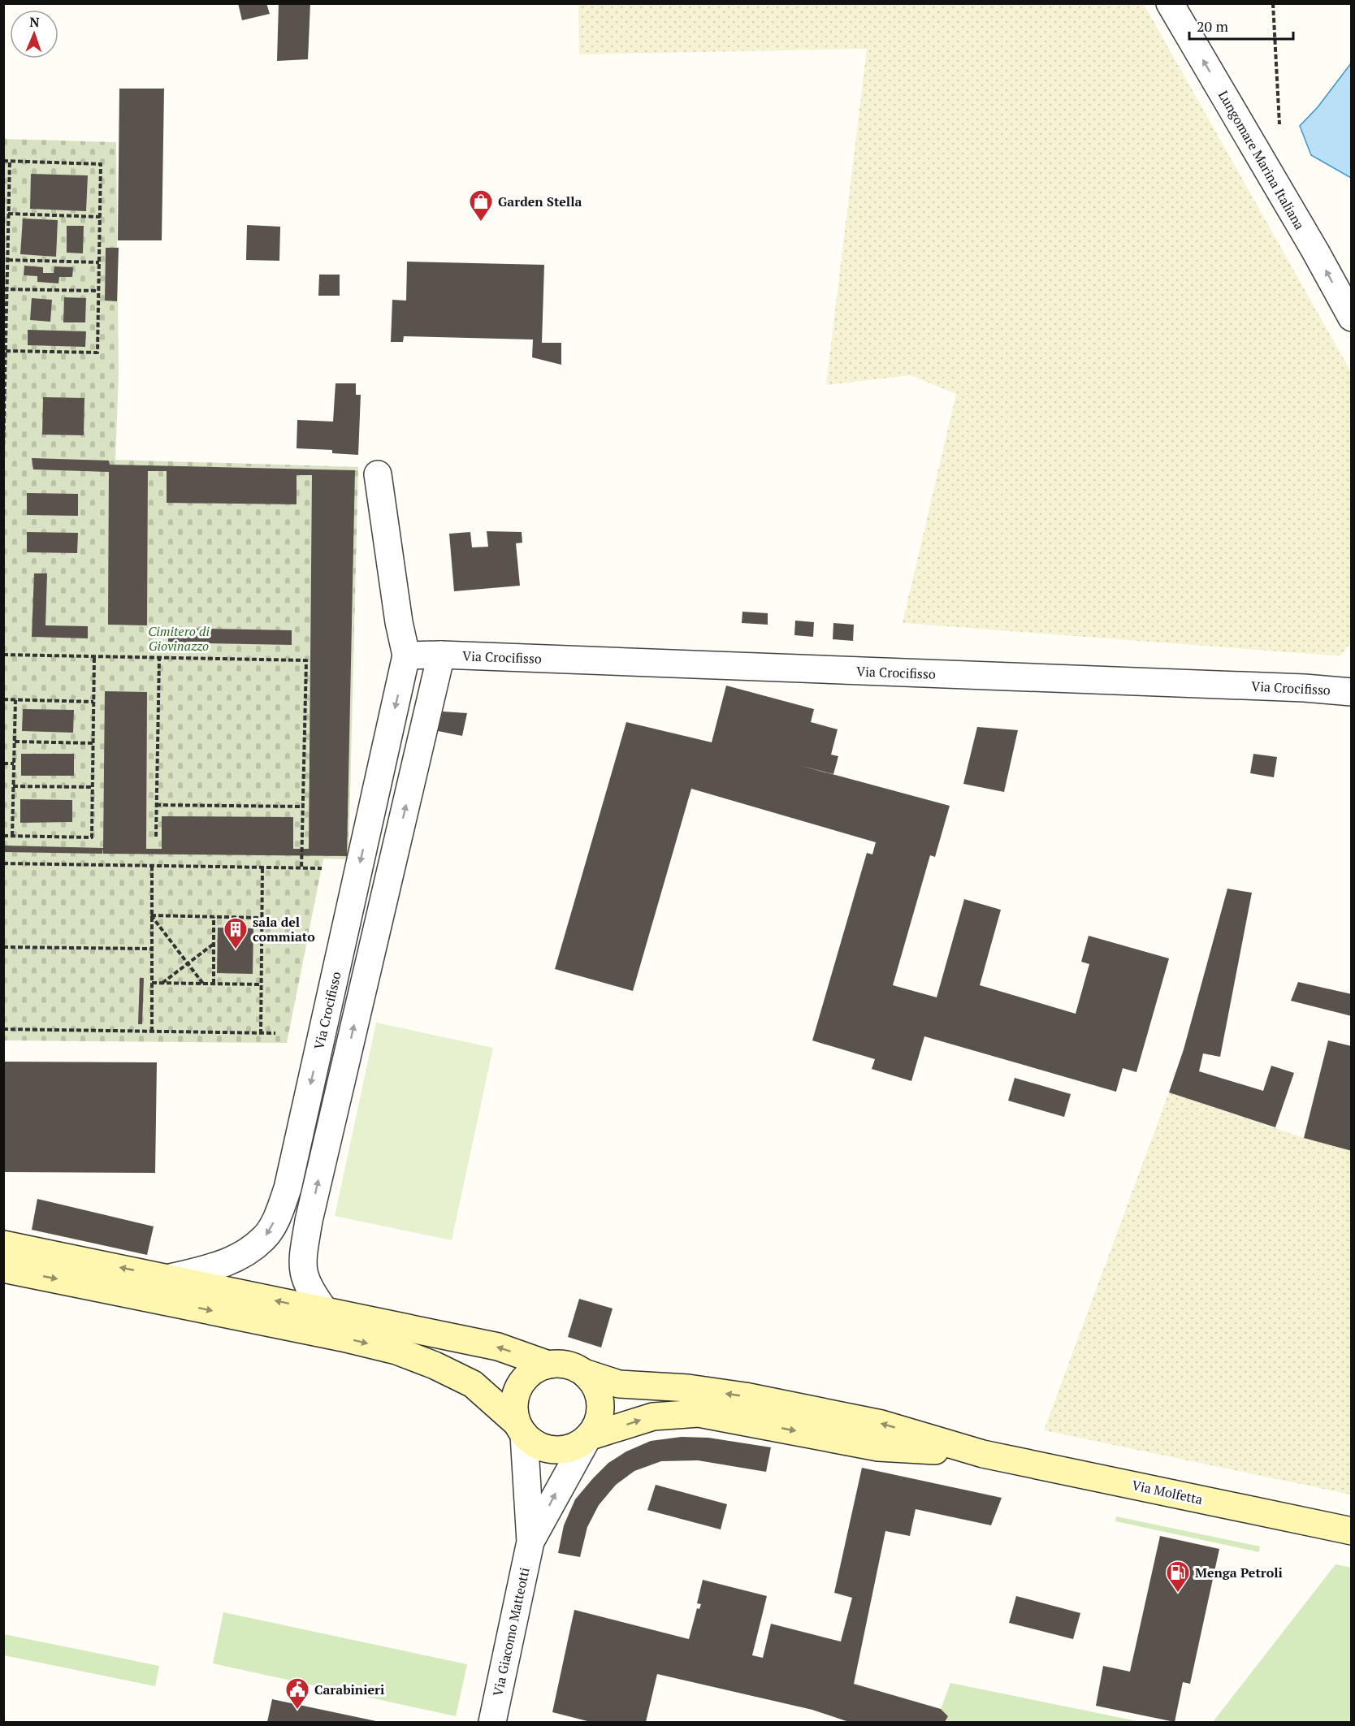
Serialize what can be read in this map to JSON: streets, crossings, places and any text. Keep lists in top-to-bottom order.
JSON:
{
  "streets": {
    "main road": ["Via Molfetta"],
    "street": ["Lungomare Marina Italiana", "Via Crocifisso", "Via Giacomo Matteotti"]
  },
  "one_way": ["Lungomare Marina Italiana"],
  "parks": ["Cimitero di Giovinazzo"],
  "places": {
    "shop": ["Garden Stella"],
    "building": ["sala del commiato"],
    "fuel station": ["Menga Petroli"],
    "public building": ["Carabinieri"]
  },
  "scale_bar": "20 m",
  "north": "top"
}
